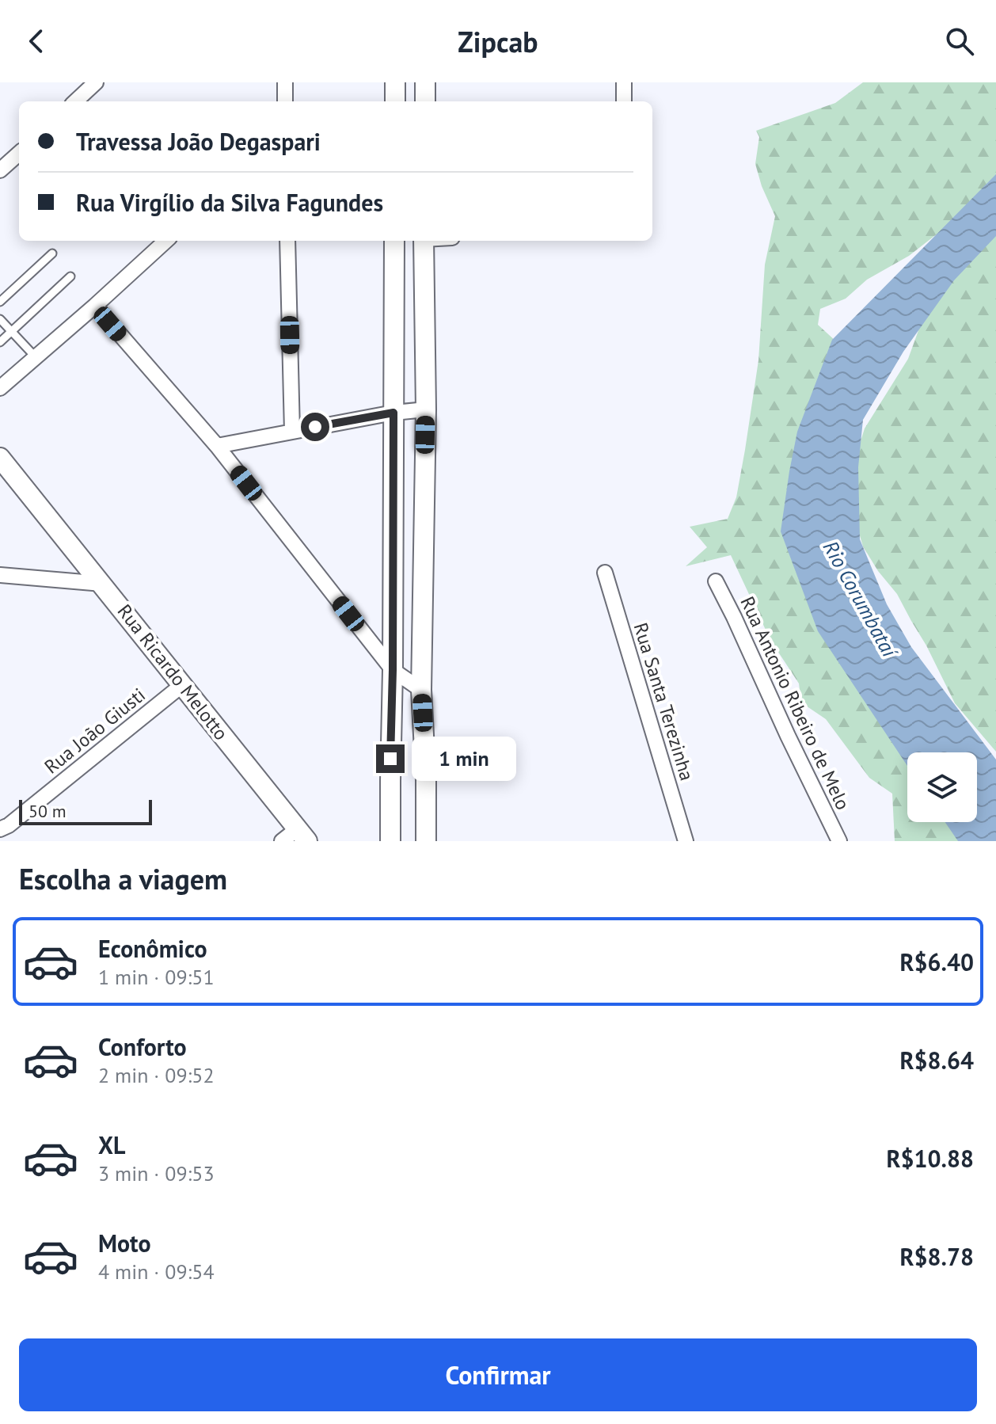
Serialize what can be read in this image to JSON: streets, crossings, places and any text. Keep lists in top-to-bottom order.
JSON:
{
  "streets": {
    "street": [
      "Rua Ricardo Melotto",
      "Rua Santa Terezinha",
      "Rua Antonio Ribeiro de Melo",
      "Rua João Giusti"
    ]
  },
  "crossings": [
    ["Rua Ricardo Melotto", "Rua João Giusti"]
  ],
  "water": ["Rio Corumbataí"],
  "scale_bar": "50 m",
  "page": {
    "header": "Zipcab",
    "banner": ["Travessa João Degaspari", "Rua Virgílio da Silva Fagundes"],
    "bubble": "1 min",
    "scale": "50 m",
    "heading": "Escolha a viagem",
    "list": [
      {
        "name": "Econômico",
        "note": "1 min · 09:51",
        "value": "R$6.40"
      },
      {
        "name": "Conforto",
        "note": "2 min · 09:52",
        "value": "R$8.64"
      },
      {
        "name": "XL",
        "note": "3 min · 09:53",
        "value": "R$10.88"
      },
      {
        "name": "Moto",
        "note": "4 min · 09:54",
        "value": "R$8.78"
      }
    ],
    "buttons": "Confirmar"
  }
}
